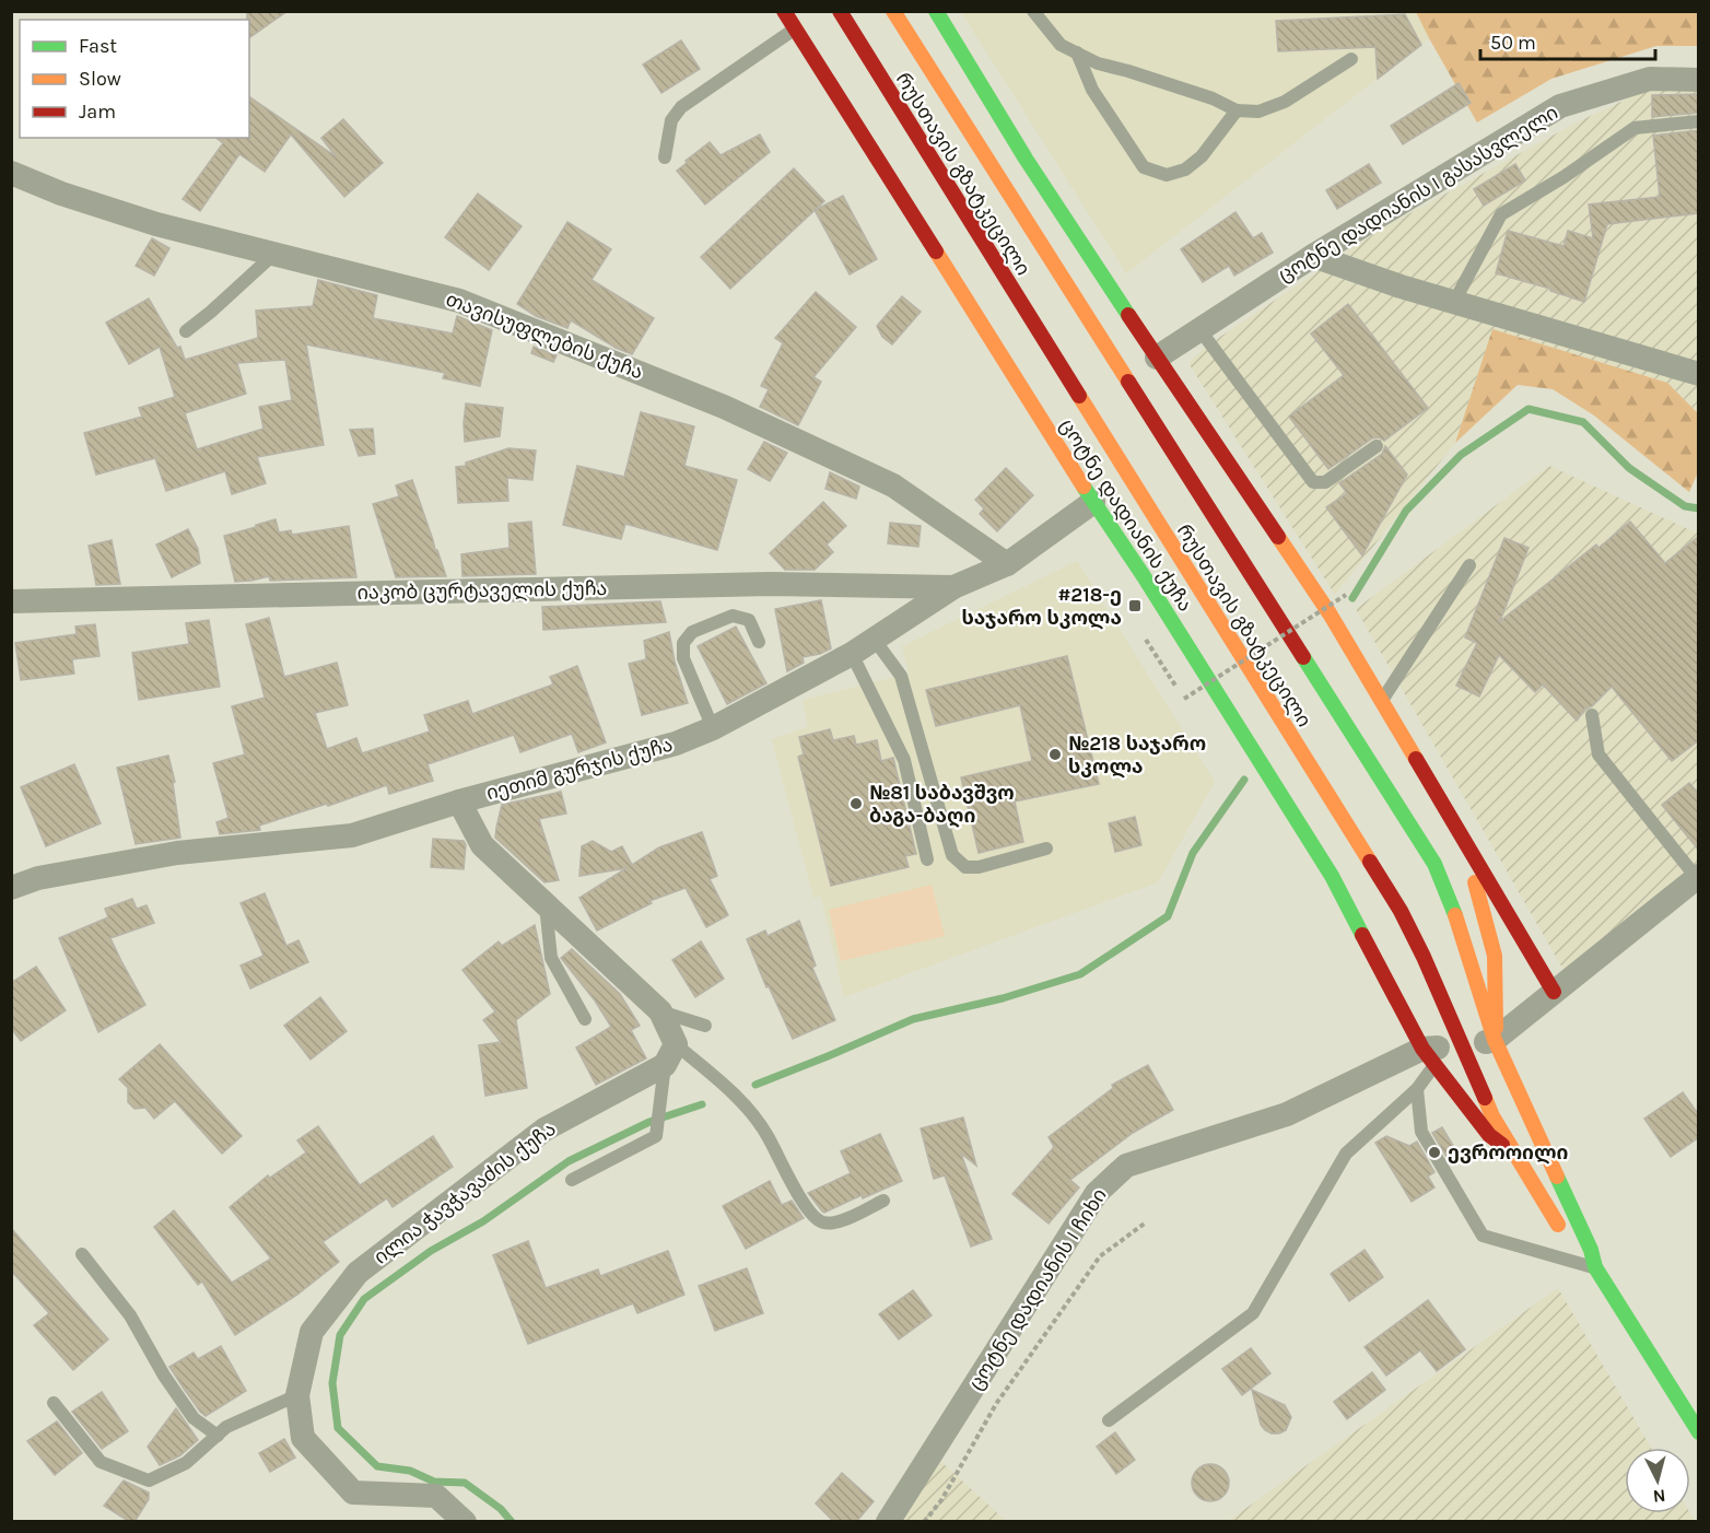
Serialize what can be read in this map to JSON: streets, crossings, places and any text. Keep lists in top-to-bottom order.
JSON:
{
  "streets": {
    "main road": ["რუსთავის გზატკეცილი", "ცოტნე დადიანის ქუჩა"],
    "street": [
      "ცოტნე დადიანის I გასასვლელი",
      "თავისუფლების ქუჩა",
      "იაკობ ცურტაველის ქუჩა",
      "იეთიმ გურჯის ქუჩა",
      "ილია ჭავჭავაძის ქუჩა",
      "ცოტნე დადიანის I ჩიხი"
    ]
  },
  "crossings": [
    ["რუსთავის გზატკეცილი", "ცოტნე დადიანის ქუჩა"],
    ["თავისუფლების ქუჩა", "იეთიმ გურჯის ქუჩა"],
    ["ცოტნე დადიანის ქუჩა", "იეთიმ გურჯის ქუჩა"],
    ["ცოტნე დადიანის ქუჩა", "ცოტნე დადიანის I ჩიხი"],
    ["იაკობ ცურტაველის ქუჩა", "იეთიმ გურჯის ქუჩა"]
  ],
  "places": {
    "transit": ["#218-ე საჯარო სკოლა"],
    "other": ["№218 საჯარო სკოლა", "№81 საბავშვო ბაგა-ბაღი", "ევროოილი"]
  },
  "legend": ["Fast", "Slow", "Jam"],
  "scale_bar": "50 m",
  "north": "bottom"
}
